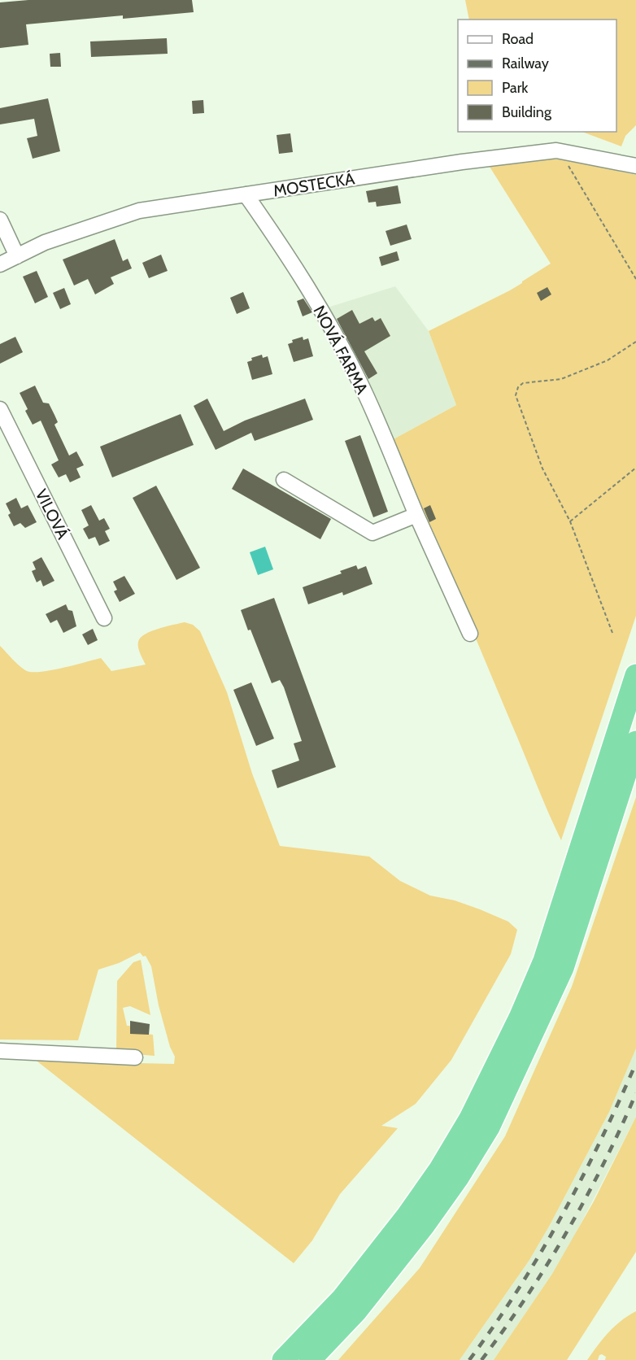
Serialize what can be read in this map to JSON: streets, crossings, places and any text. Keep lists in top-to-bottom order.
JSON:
{
  "streets": {
    "street": ["MOSTECKÁ", "NOVÁ FARMA", "VILOVÁ"]
  },
  "crossings": [
    ["MOSTECKÁ", "NOVÁ FARMA"]
  ],
  "legend": [
    "Road",
    "Railway",
    "Park",
    "Building"
  ]
}
